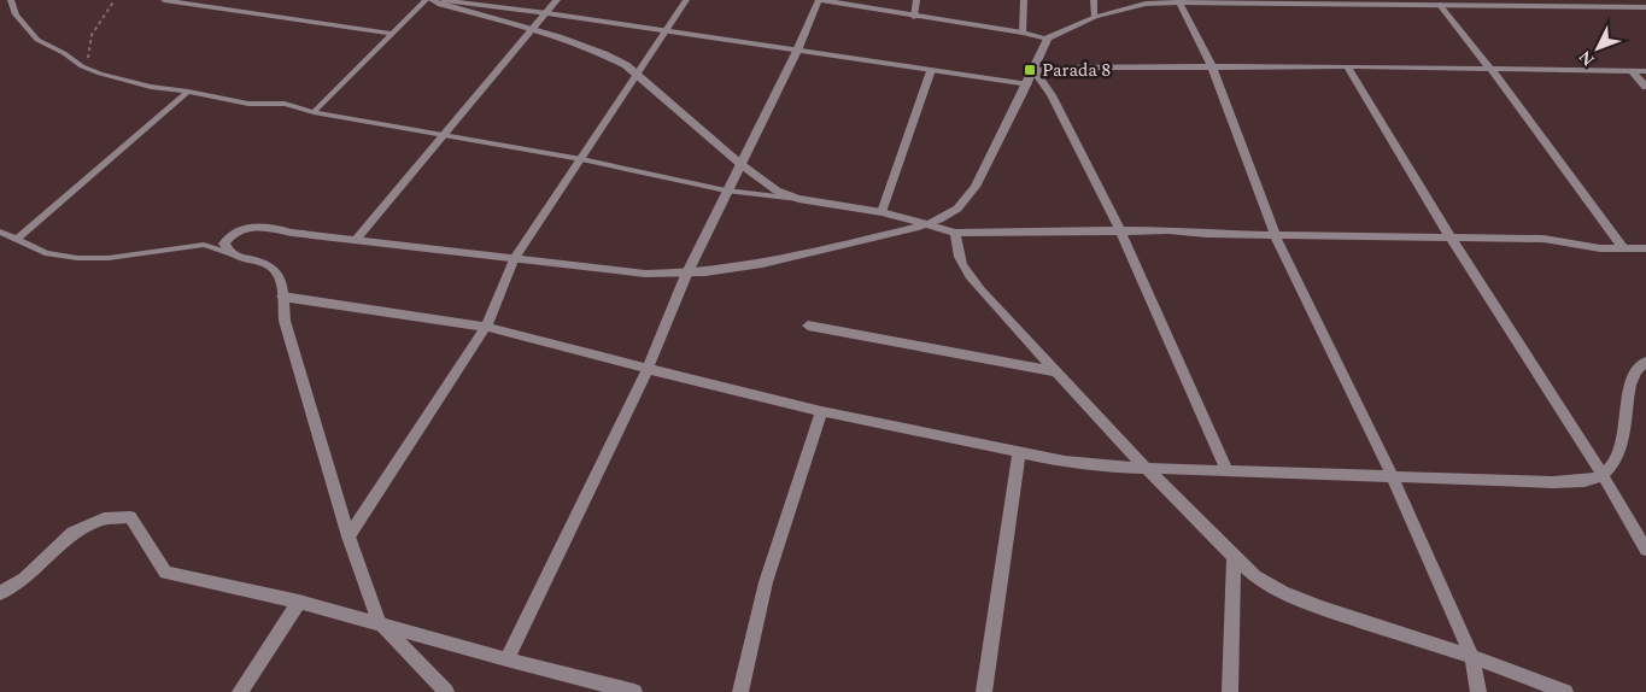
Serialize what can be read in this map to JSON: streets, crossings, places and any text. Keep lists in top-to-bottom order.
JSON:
{
  "places": {
    "transit": ["Parada 8"]
  },
  "north": "bottom left"
}
